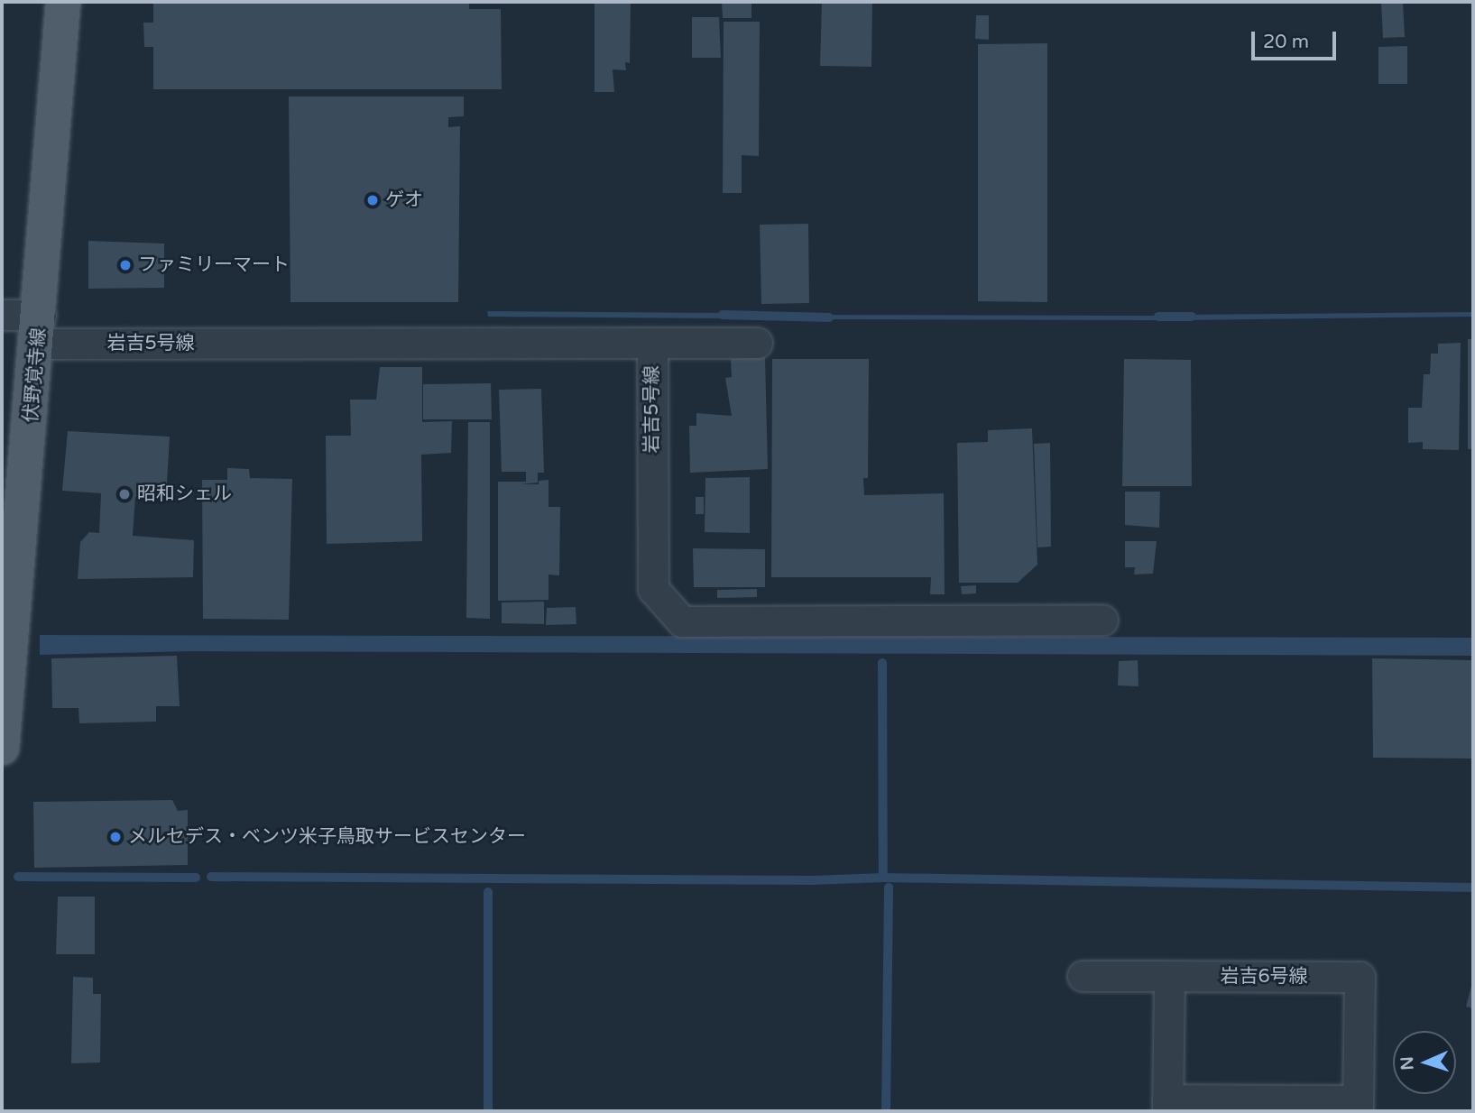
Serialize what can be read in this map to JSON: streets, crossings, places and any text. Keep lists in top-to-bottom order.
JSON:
{
  "streets": {
    "main road": ["伏野覚寺線"],
    "street": ["岩吉5号線", "岩吉6号線"]
  },
  "crossings": [
    ["岩吉5号線", "伏野覚寺線"]
  ],
  "places": [
    "ゲオ",
    "ファミリーマート",
    "昭和シェル",
    "メルセデス・ベンツ米子鳥取サービスセンター"
  ],
  "scale_bar": "20 m",
  "north": "left"
}
